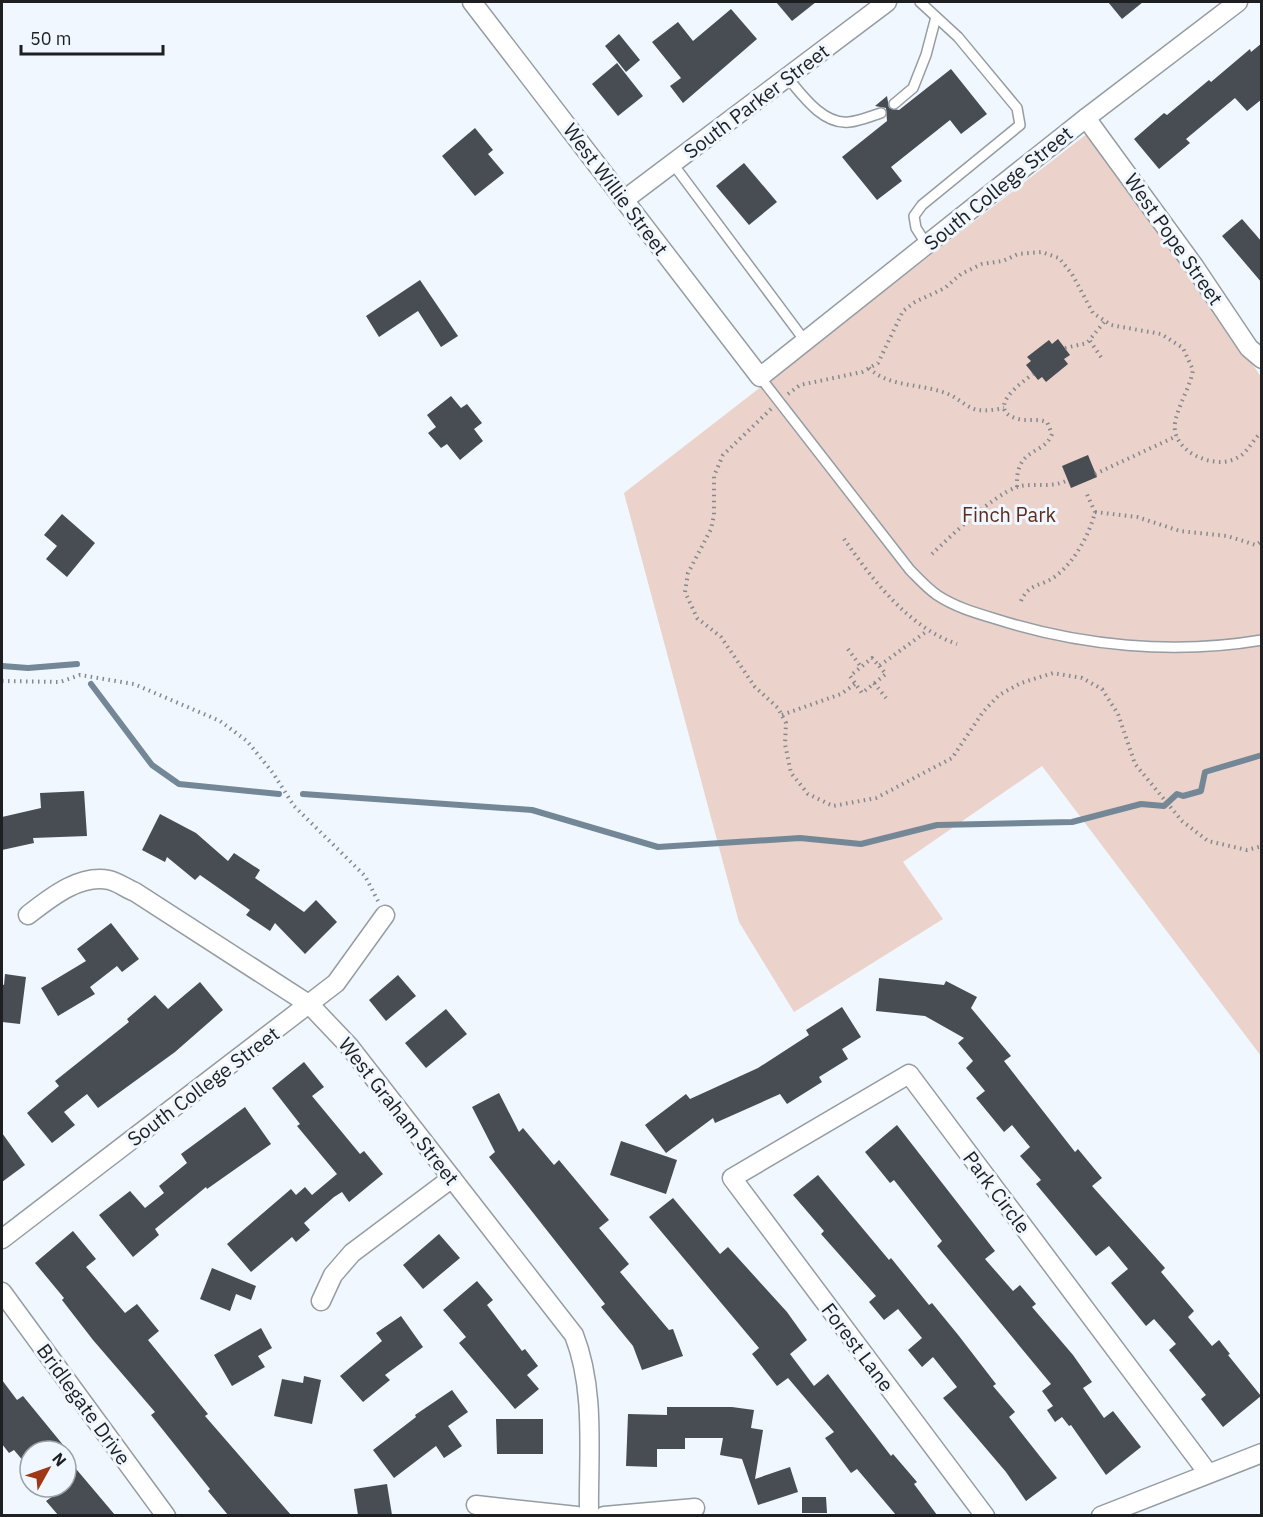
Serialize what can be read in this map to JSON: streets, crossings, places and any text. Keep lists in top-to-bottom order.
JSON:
{
  "streets": {
    "street": [
      "South Parker Street",
      "South College Street",
      "West Willie Street",
      "West Pope Street",
      "West Graham Street",
      "Park Circle",
      "Forest Lane",
      "Bridlegate Drive"
    ]
  },
  "crossings": [
    ["South Parker Street", "West Willie Street"],
    ["South College Street", "West Willie Street"],
    ["South College Street", "West Pope Street"],
    ["South College Street", "West Graham Street"],
    ["Park Circle", "Forest Lane"]
  ],
  "parks": ["Finch Park"],
  "scale_bar": "50 m",
  "north": "top right"
}
